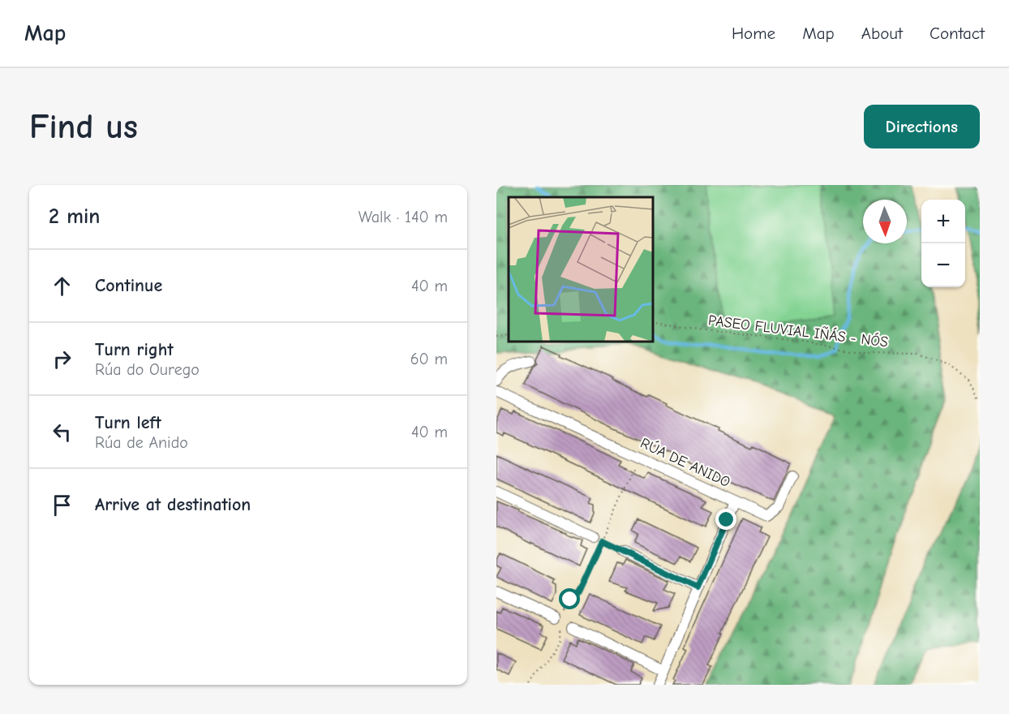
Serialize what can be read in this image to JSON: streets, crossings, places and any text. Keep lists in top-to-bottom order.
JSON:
{
  "streets": {
    "street": ["RÚA DE ANIDO"],
    "path": ["PASEO FLUVIAL IÑÁS - NÓS"]
  },
  "north": "bottom",
  "page": {
    "header": "Map",
    "nav": [
      "Home",
      "Map",
      "About",
      "Contact"
    ],
    "buttons": "Directions",
    "title": "Find us",
    "heading": ["2 min", "Walk · 140 m"],
    "map_buttons": ["+", "−"],
    "list": [
      ["Continue", "40 m"],
      ["Turn right", "Rúa do Ourego", "60 m"],
      ["Turn left", "Rúa de Anido", "40 m"],
      "Arrive at destination"
    ]
  }
}
